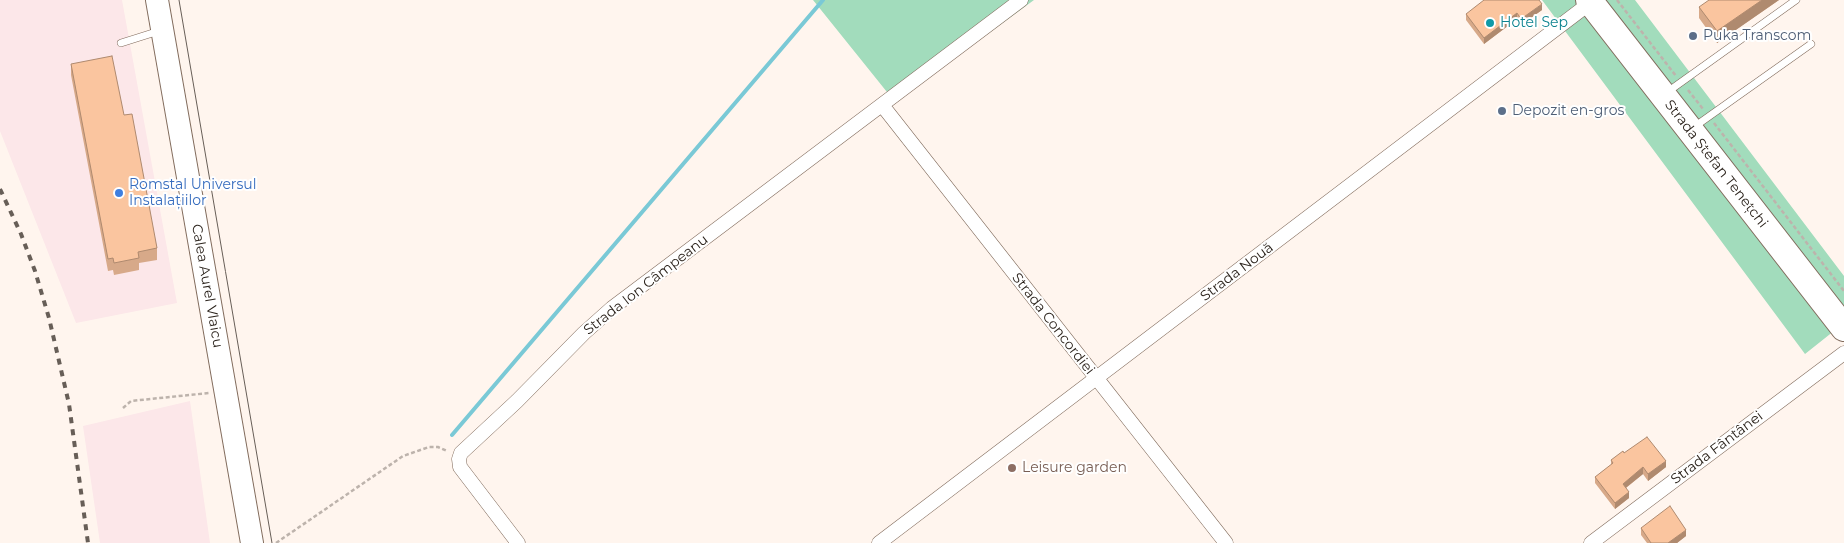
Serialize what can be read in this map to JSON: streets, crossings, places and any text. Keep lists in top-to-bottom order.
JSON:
{
  "streets": {
    "highway": ["Strada Ștefan Tenețchi"],
    "main road": ["Calea Aurel Vlaicu"],
    "street": [
      "Strada Nouă",
      "Strada Ion Câmpeanu",
      "Strada Concordiei",
      "Strada Fântânei"
    ]
  },
  "crossings": [
    ["Strada Ștefan Tenețchi", "Strada Nouă"],
    ["Strada Nouă", "Strada Concordiei"],
    ["Strada Ion Câmpeanu", "Strada Concordiei"]
  ],
  "places": [
    "Hotel Sep",
    "Puka Transcom",
    "Depozit en-gros",
    "Romstal Universul Instalațiilor",
    "Leisure garden"
  ]
}
